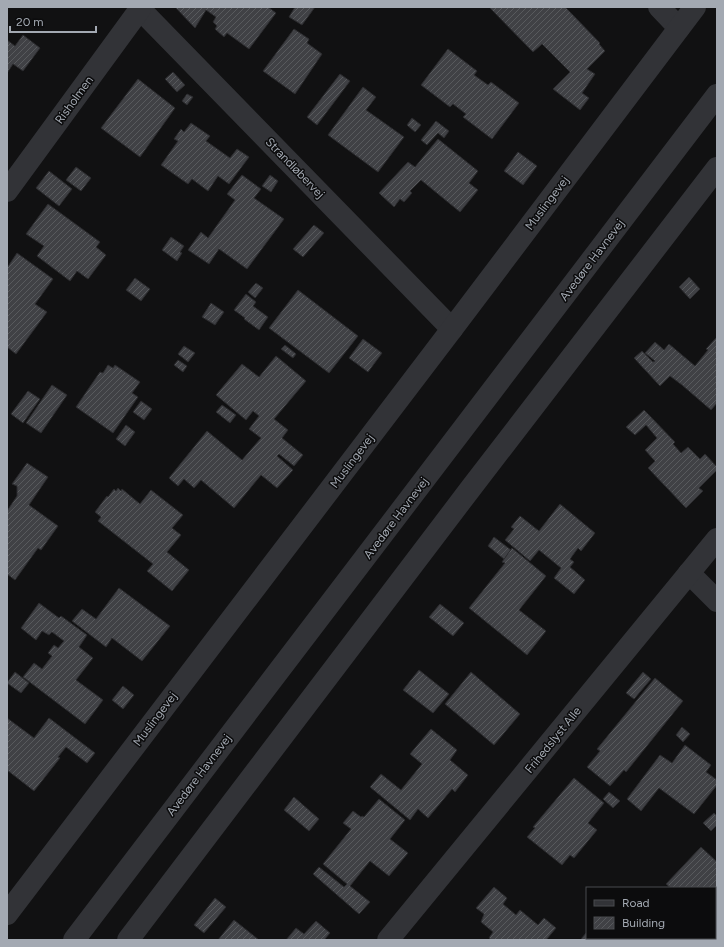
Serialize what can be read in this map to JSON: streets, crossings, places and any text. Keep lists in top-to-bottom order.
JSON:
{
  "streets": {
    "street": [
      "Risholmen",
      "Strandløbervej",
      "Muslingevej",
      "Avedøre Havnevej",
      "Frihedslyst Alle"
    ]
  },
  "crossings": [
    ["Risholmen", "Strandløbervej"],
    ["Strandløbervej", "Muslingevej"]
  ],
  "legend": ["Road", "Building"],
  "scale_bar": "20 m"
}
